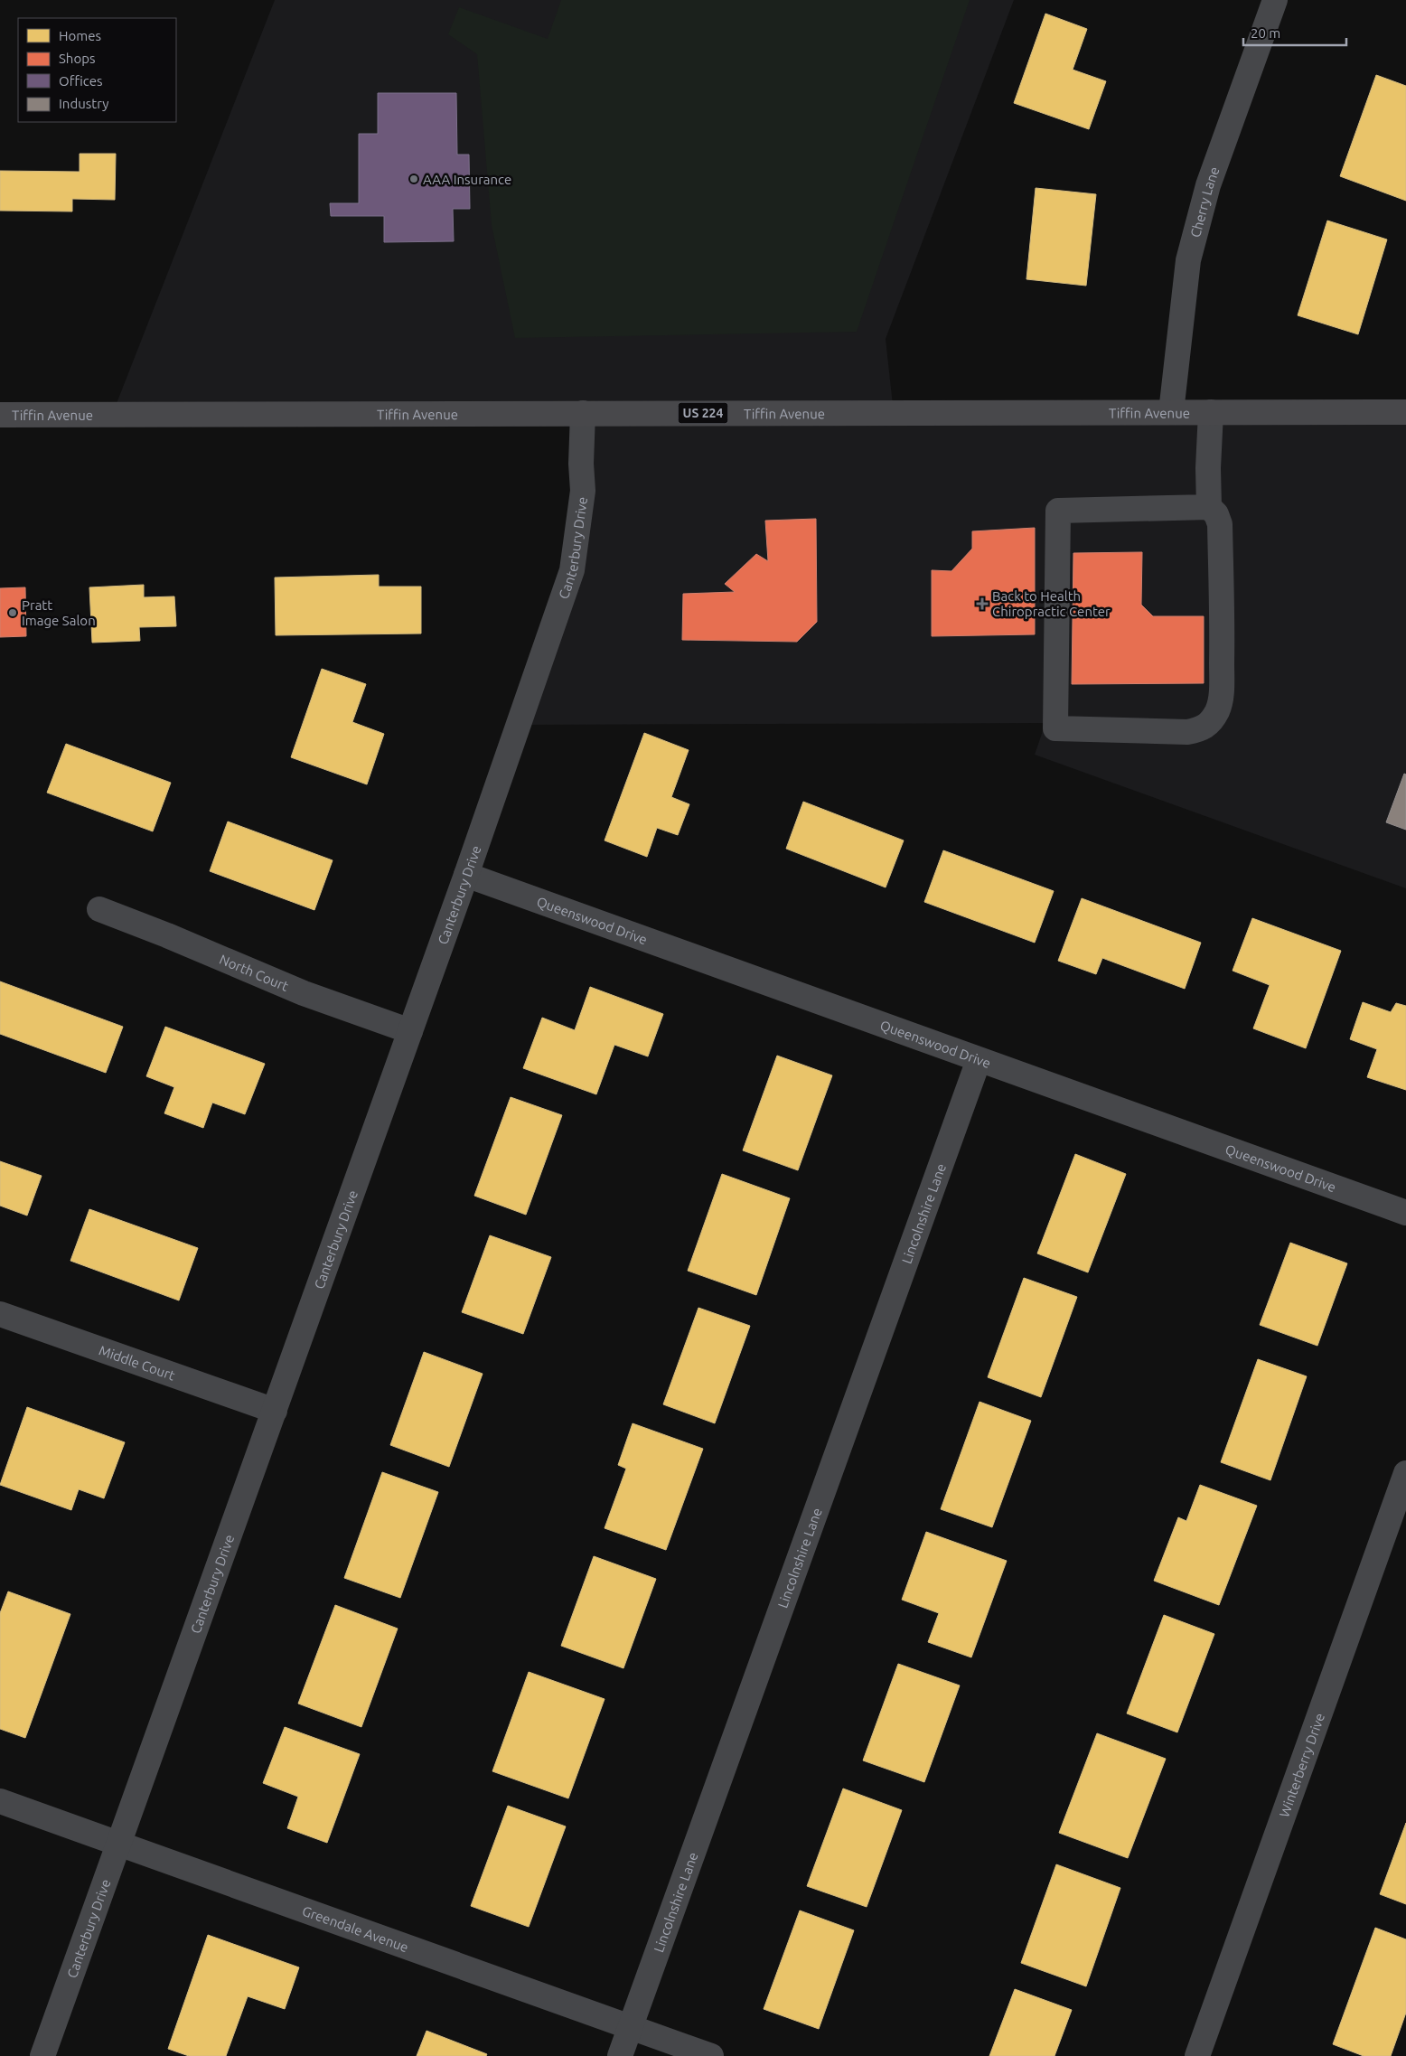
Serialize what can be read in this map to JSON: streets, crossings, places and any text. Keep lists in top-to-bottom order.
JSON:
{
  "streets": {
    "highway": ["Tiffin Avenue", "US 224"],
    "street": [
      "Cherry Lane",
      "Canterbury Drive",
      "Queenswood Drive",
      "North Court",
      "Lincolnshire Lane",
      "Middle Court",
      "Winterberry Drive",
      "Greendale Avenue"
    ]
  },
  "crossings": [
    ["Cherry Lane", "Tiffin Avenue"],
    ["Tiffin Avenue", "Canterbury Drive"],
    ["Canterbury Drive", "Queenswood Drive"],
    ["Canterbury Drive", "North Court"],
    ["Canterbury Drive", "Middle Court"],
    ["Canterbury Drive", "Greendale Avenue"],
    ["Queenswood Drive", "Lincolnshire Lane"],
    ["Lincolnshire Lane", "Greendale Avenue"]
  ],
  "places": {
    "other": ["AAA Insurance", "Pratt Image Salon"],
    "health": ["Back to Health Chiropractic Center"]
  },
  "legend": [
    "Homes",
    "Shops",
    "Offices",
    "Industry"
  ],
  "scale_bar": "20 m"
}
